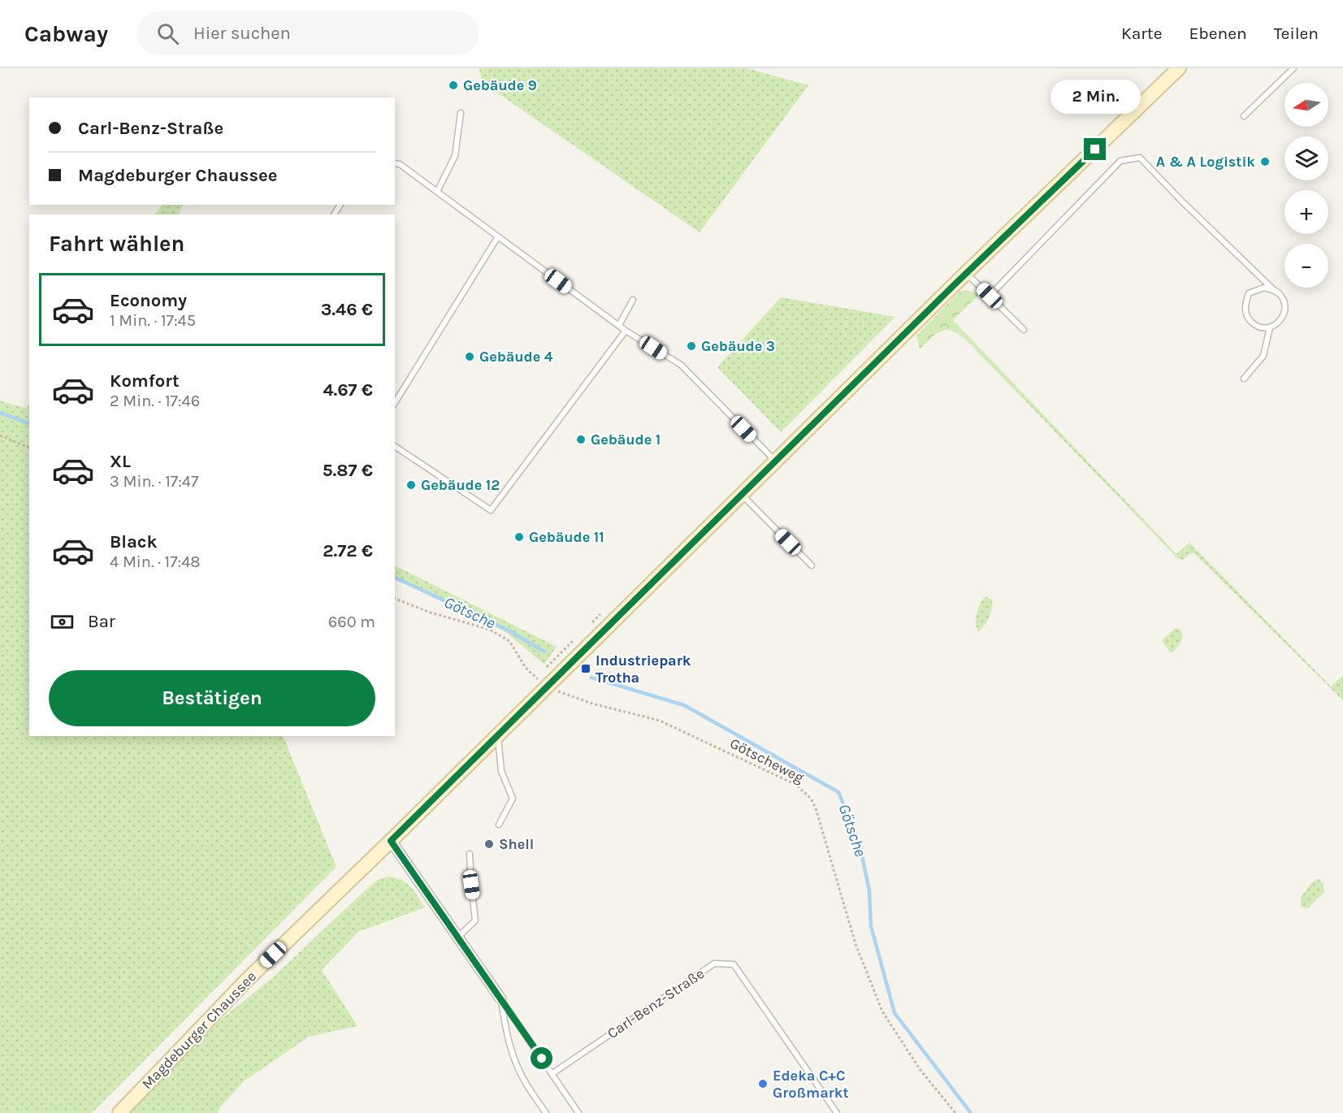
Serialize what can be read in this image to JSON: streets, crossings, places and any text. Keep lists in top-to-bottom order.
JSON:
{
  "streets": {
    "main road": ["Magdeburger Chaussee"],
    "lane": ["Carl-Benz-Straße"],
    "path": ["Götscheweg"]
  },
  "crossings": [
    ["Götscheweg", "Magdeburger Chaussee"]
  ],
  "water": ["Götsche"],
  "places": {
    "other": [
      "Gebäude 9",
      "A & A Logistik",
      "Gebäude 3",
      "Gebäude 4",
      "Gebäude 1",
      "Gebäude 12",
      "Gebäude 11",
      "Shell",
      "Edeka C+C Großmarkt"
    ],
    "transit": ["Industriepark Trotha"]
  },
  "north": "left",
  "page": {
    "header": "Cabway",
    "search": "Hier suchen",
    "nav": ["Karte", "Ebenen", "Teilen"],
    "bubble": "2 Min.",
    "map_buttons": ["+", "−"],
    "banner": ["Carl-Benz-Straße", "Magdeburger Chaussee"],
    "heading": "Fahrt wählen",
    "list": [
      {
        "name": "Economy",
        "note": "1 Min. · 17:45",
        "value": "3.46 €"
      },
      {
        "name": "Komfort",
        "note": "2 Min. · 17:46",
        "value": "4.67 €"
      },
      {
        "name": "XL",
        "note": "3 Min. · 17:47",
        "value": "5.87 €"
      },
      {
        "name": "Black",
        "note": "4 Min. · 17:48",
        "value": "2.72 €"
      }
    ],
    "pay": ["Bar", "660 m"],
    "buttons": "Bestätigen"
  }
}
